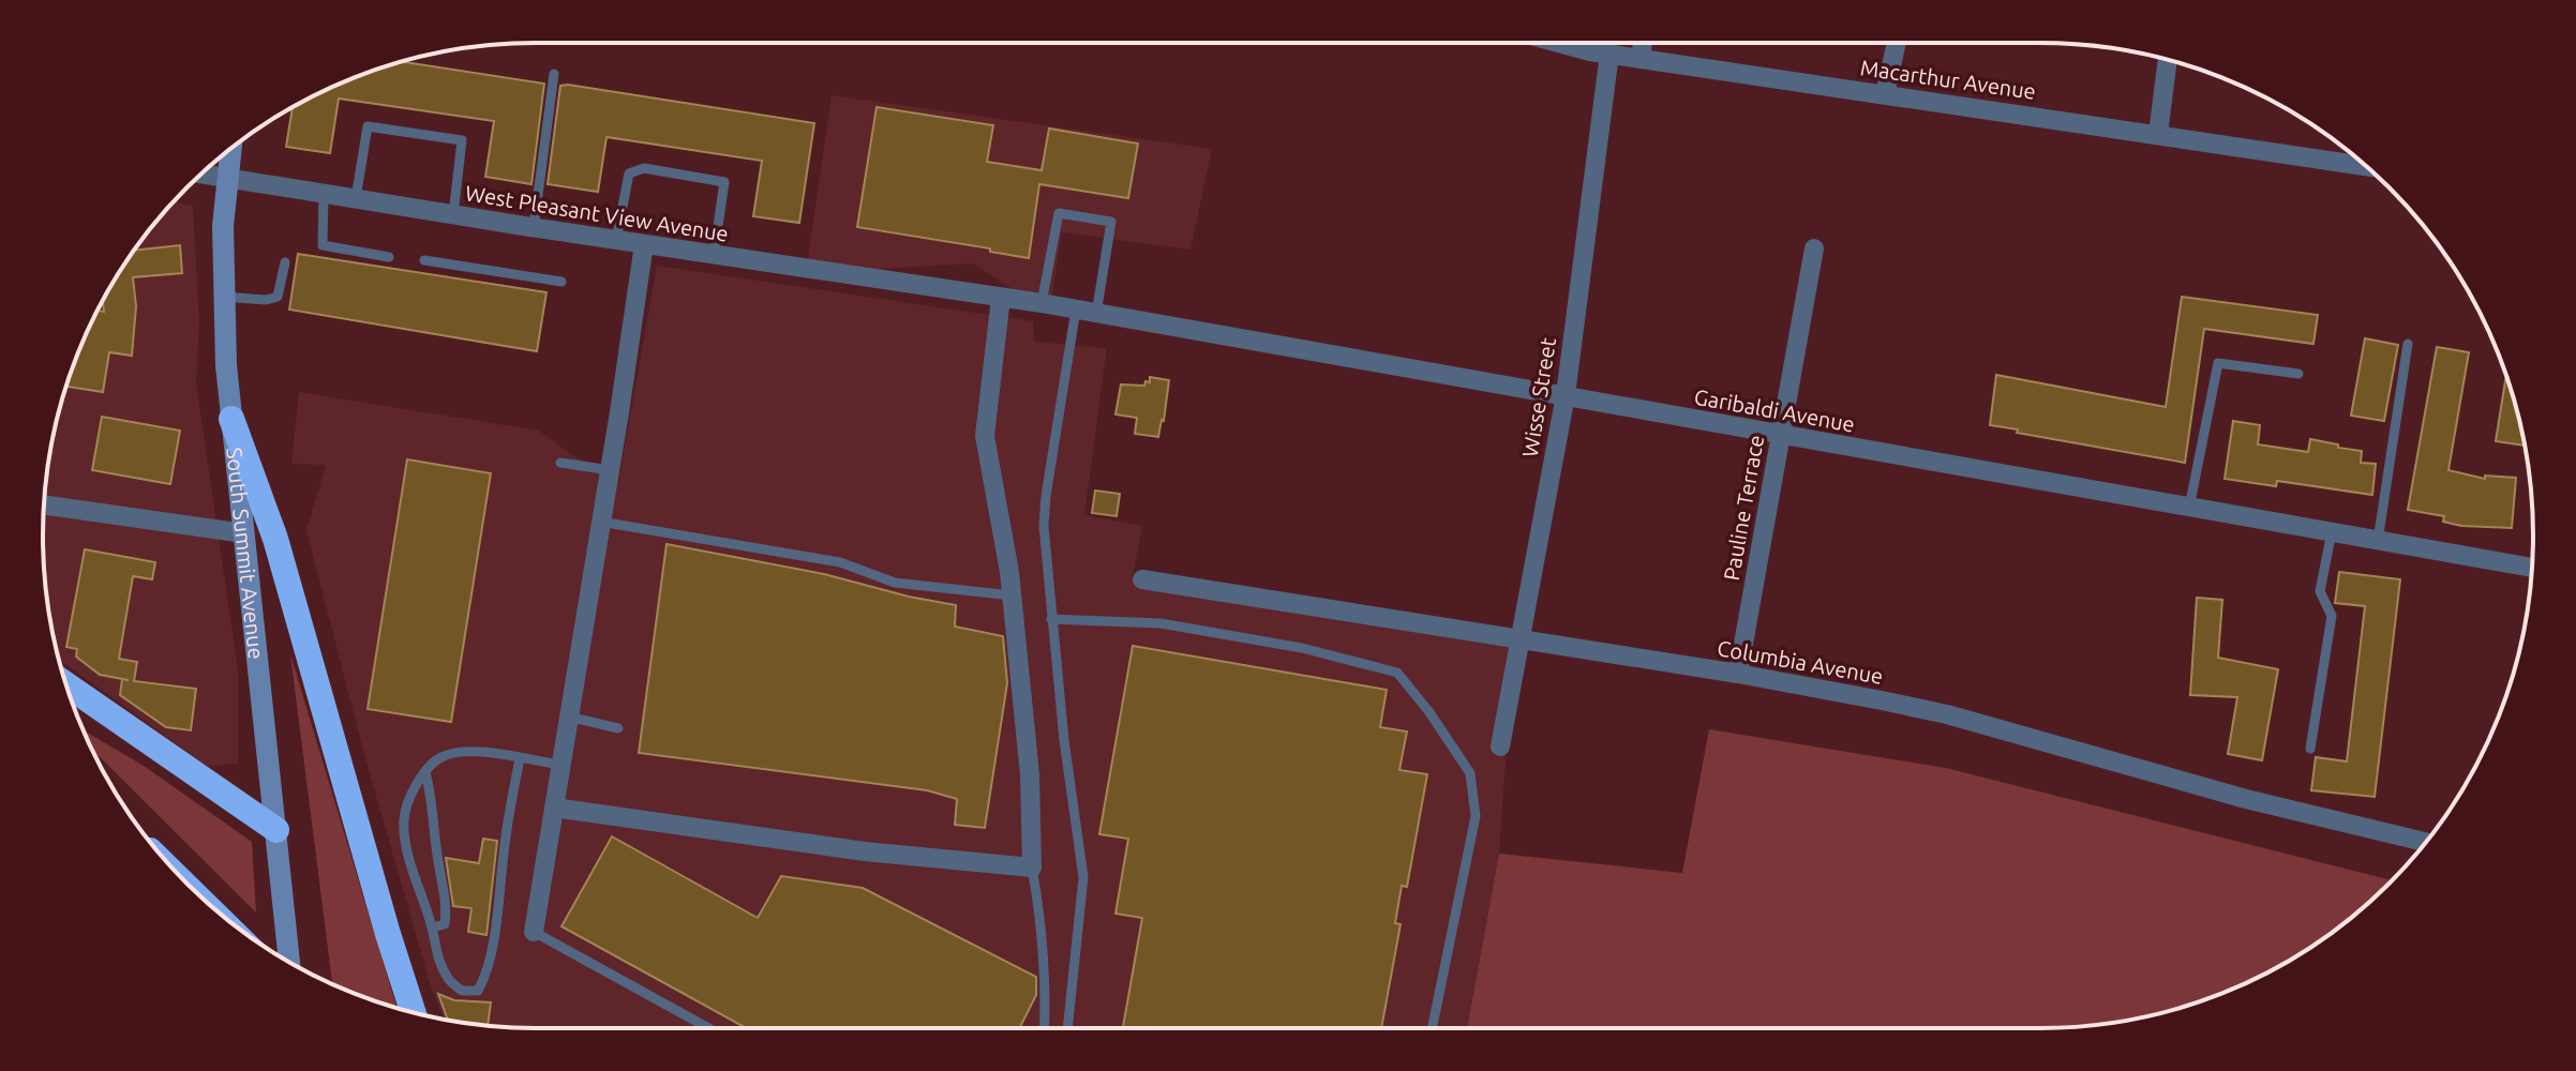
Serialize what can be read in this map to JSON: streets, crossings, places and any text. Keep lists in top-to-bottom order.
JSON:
{
  "streets": {
    "street": [
      "Macarthur Avenue",
      "West Pleasant View Avenue",
      "Wisse Street",
      "Garibaldi Avenue",
      "Pauline Terrace",
      "South Summit Avenue",
      "Columbia Avenue"
    ]
  },
  "crossings": [
    ["Macarthur Avenue", "Wisse Street"],
    ["West Pleasant View Avenue", "Garibaldi Avenue"],
    ["West Pleasant View Avenue", "South Summit Avenue"],
    ["Wisse Street", "Garibaldi Avenue"],
    ["Wisse Street", "Columbia Avenue"],
    ["Garibaldi Avenue", "Pauline Terrace"],
    ["Pauline Terrace", "Columbia Avenue"]
  ]
}
